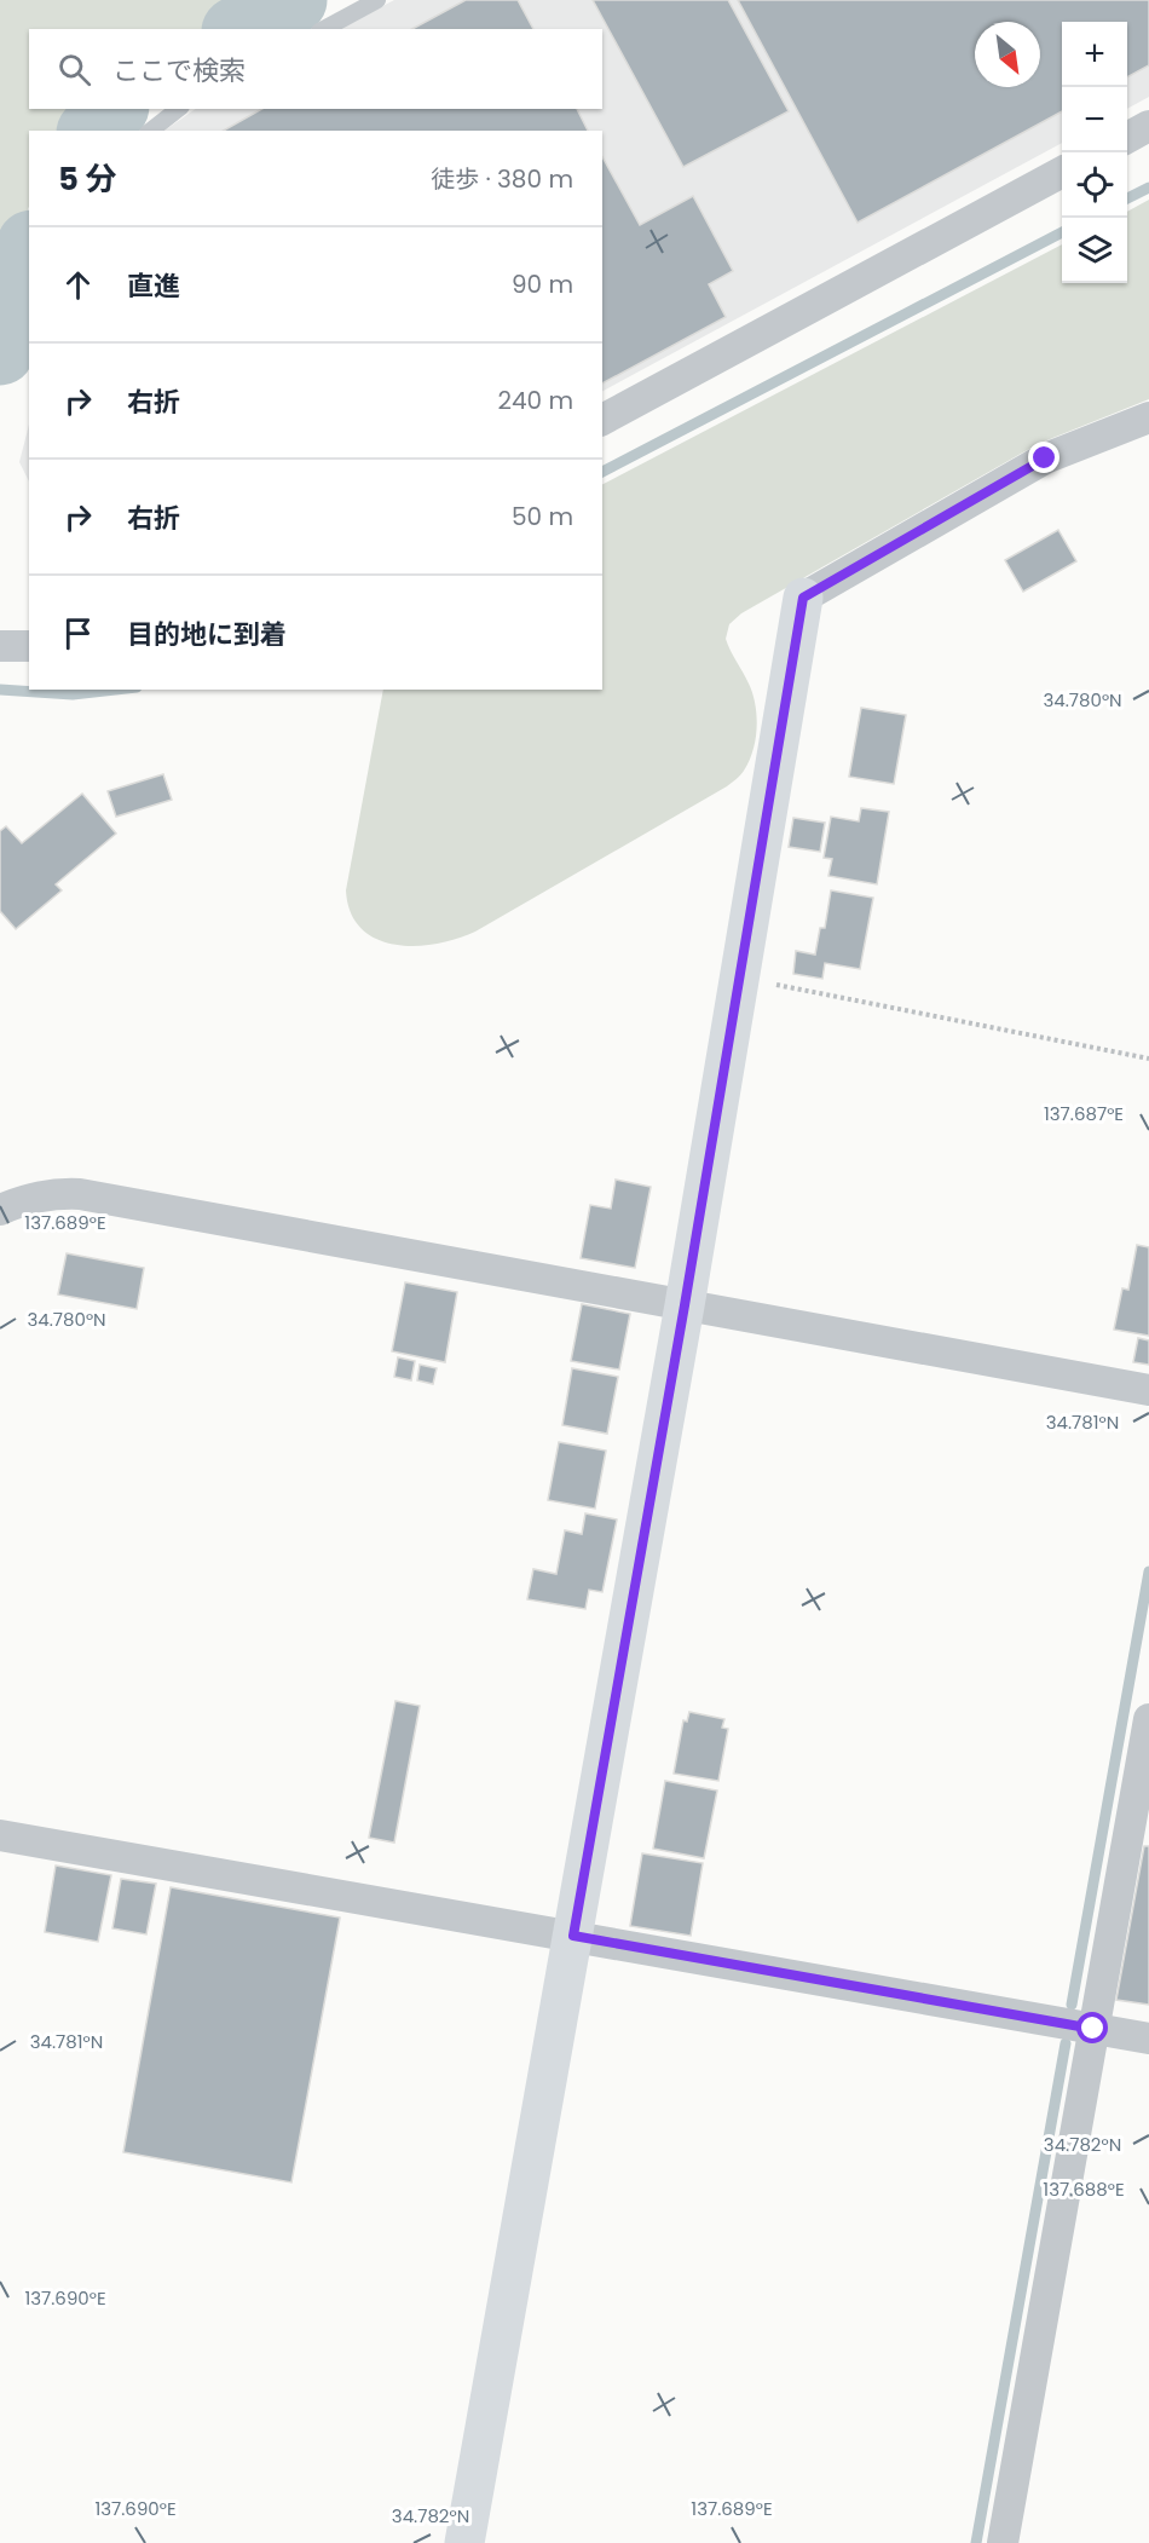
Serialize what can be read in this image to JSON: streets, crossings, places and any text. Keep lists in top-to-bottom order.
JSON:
{
  "north": "bottom right",
  "page": {
    "map_buttons": ["+", "−"],
    "search": "ここで検索",
    "heading": ["5 分", "徒歩 · 380 m"],
    "list": [
      ["直進", "90 m"],
      ["右折", "240 m"],
      ["右折", "50 m"],
      "目的地に到着"
    ]
  },
  "coordinates": [
    "34.780°N",
    "137.687°E",
    "137.689°E",
    "34.781°N",
    "34.782°N",
    "137.688°E",
    "137.690°E"
  ]
}
